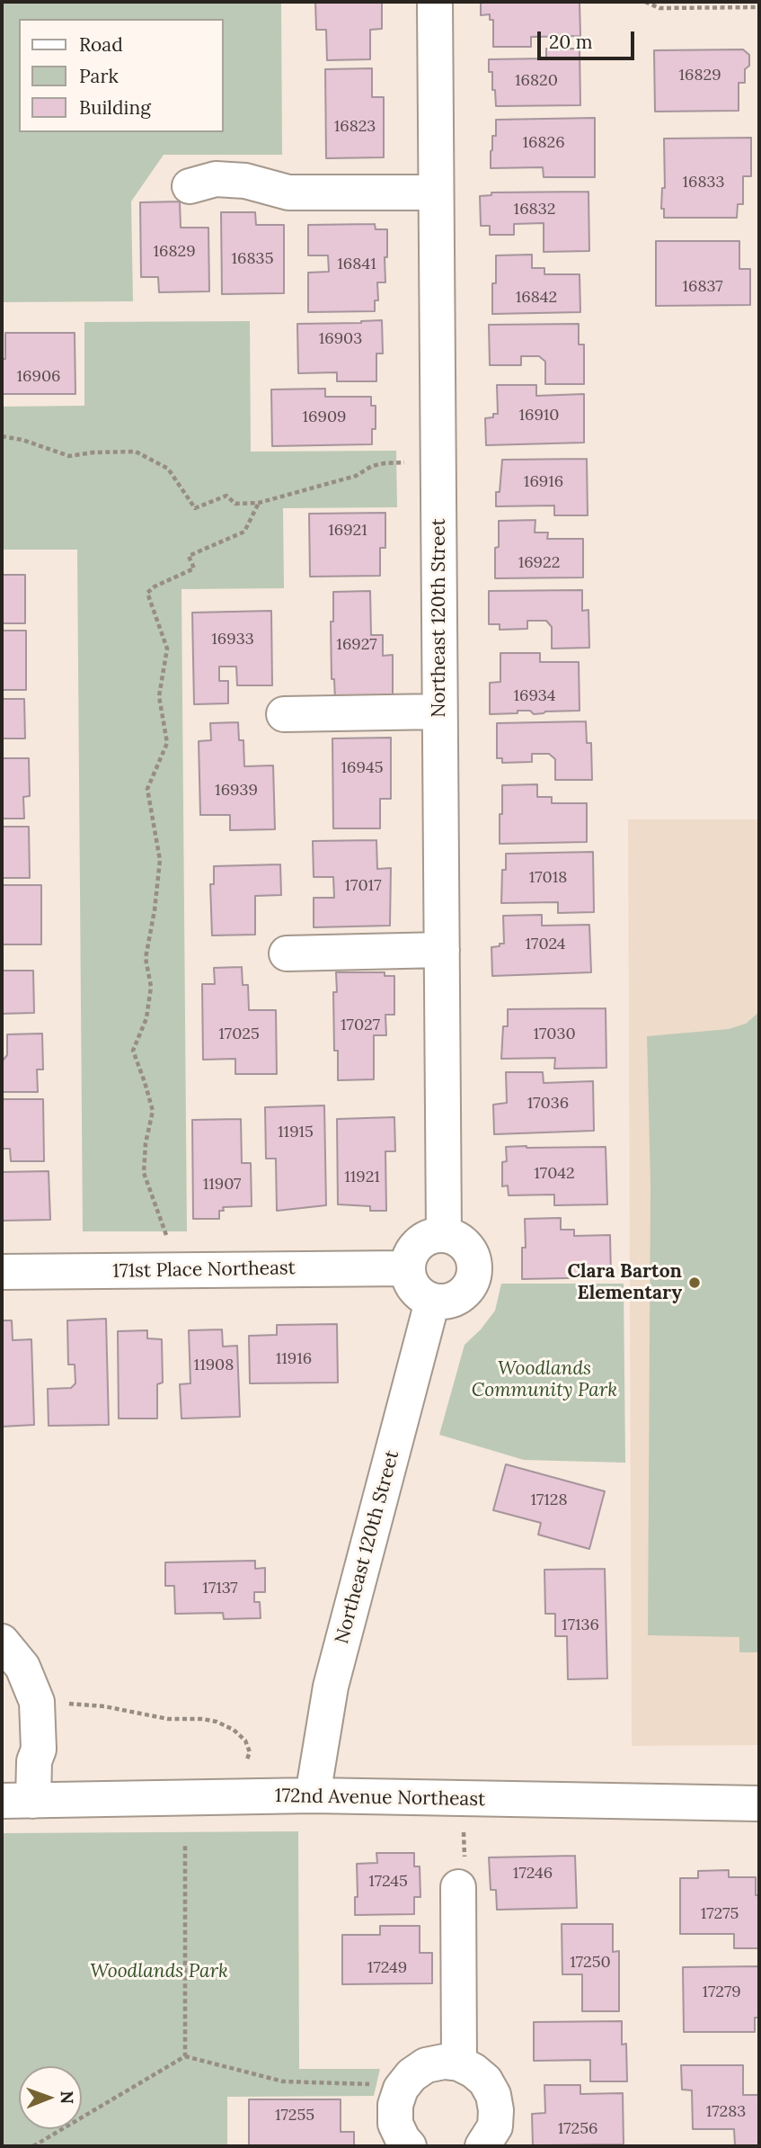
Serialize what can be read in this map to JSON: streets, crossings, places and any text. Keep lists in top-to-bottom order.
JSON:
{
  "streets": {
    "street": ["Northeast 120th Street", "171st Place Northeast", "172nd Avenue Northeast"]
  },
  "crossings": [
    ["Northeast 120th Street", "171st Place Northeast"],
    ["Northeast 120th Street", "172nd Avenue Northeast"]
  ],
  "parks": ["Woodlands Community Park", "Woodlands Park"],
  "places": ["Clara Barton Elementary"],
  "house_numbers": [
    "16829",
    "16820",
    "16823",
    "16826",
    "16833",
    "16832",
    "16829",
    "16835",
    "16841",
    "16837",
    "16842",
    "16903",
    "16906",
    "16910",
    "16909",
    "16916",
    "16921",
    "16922",
    "16933",
    "16927",
    "16934",
    "16945",
    "16939",
    "17018",
    "17017",
    "17024",
    "17027",
    "17025",
    "17030",
    "17036",
    "11915",
    "17042",
    "11921",
    "11907",
    "11916",
    "11908",
    "17128",
    "17137",
    "17136",
    "17246",
    "17245",
    "17275",
    "17250",
    "17249",
    "17279",
    "17283",
    "17255",
    "17256"
  ],
  "legend": ["Road", "Park", "Building"],
  "scale_bar": "20 m",
  "north": "right"
}
